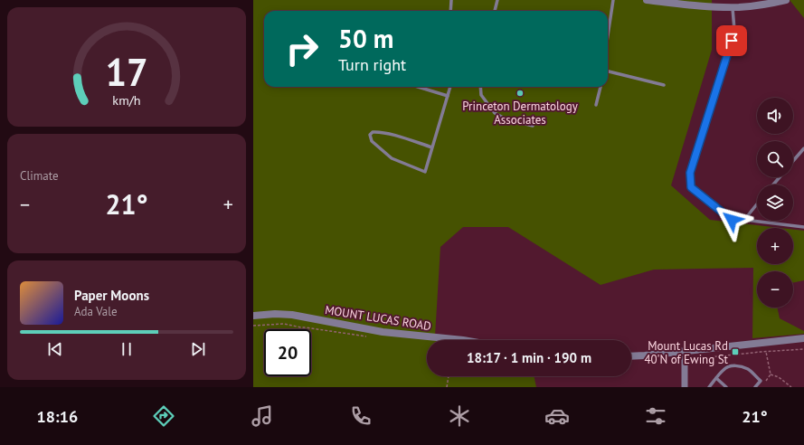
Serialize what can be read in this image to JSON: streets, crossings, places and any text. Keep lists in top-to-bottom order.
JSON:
{
  "streets": {
    "street": ["MOUNT LUCAS ROAD"]
  },
  "places": {
    "other": ["Princeton Dermatology Associates"],
    "transit": ["Mount Lucas Rd 40'N of Ewing St"]
  },
  "page": {
    "turn": ["50 m", "Turn right"],
    "map_buttons": ["+", "−"],
    "tile": "Climate",
    "heat": ["−", "21°", "+"],
    "song": ["Paper Moons", "Ada Vale"],
    "limit": "20",
    "trip": "18:17 · 1 min · 190 m",
    "tabs": ["18:16", "21°"],
    "gauge": ["17", "km/h"]
  }
}
